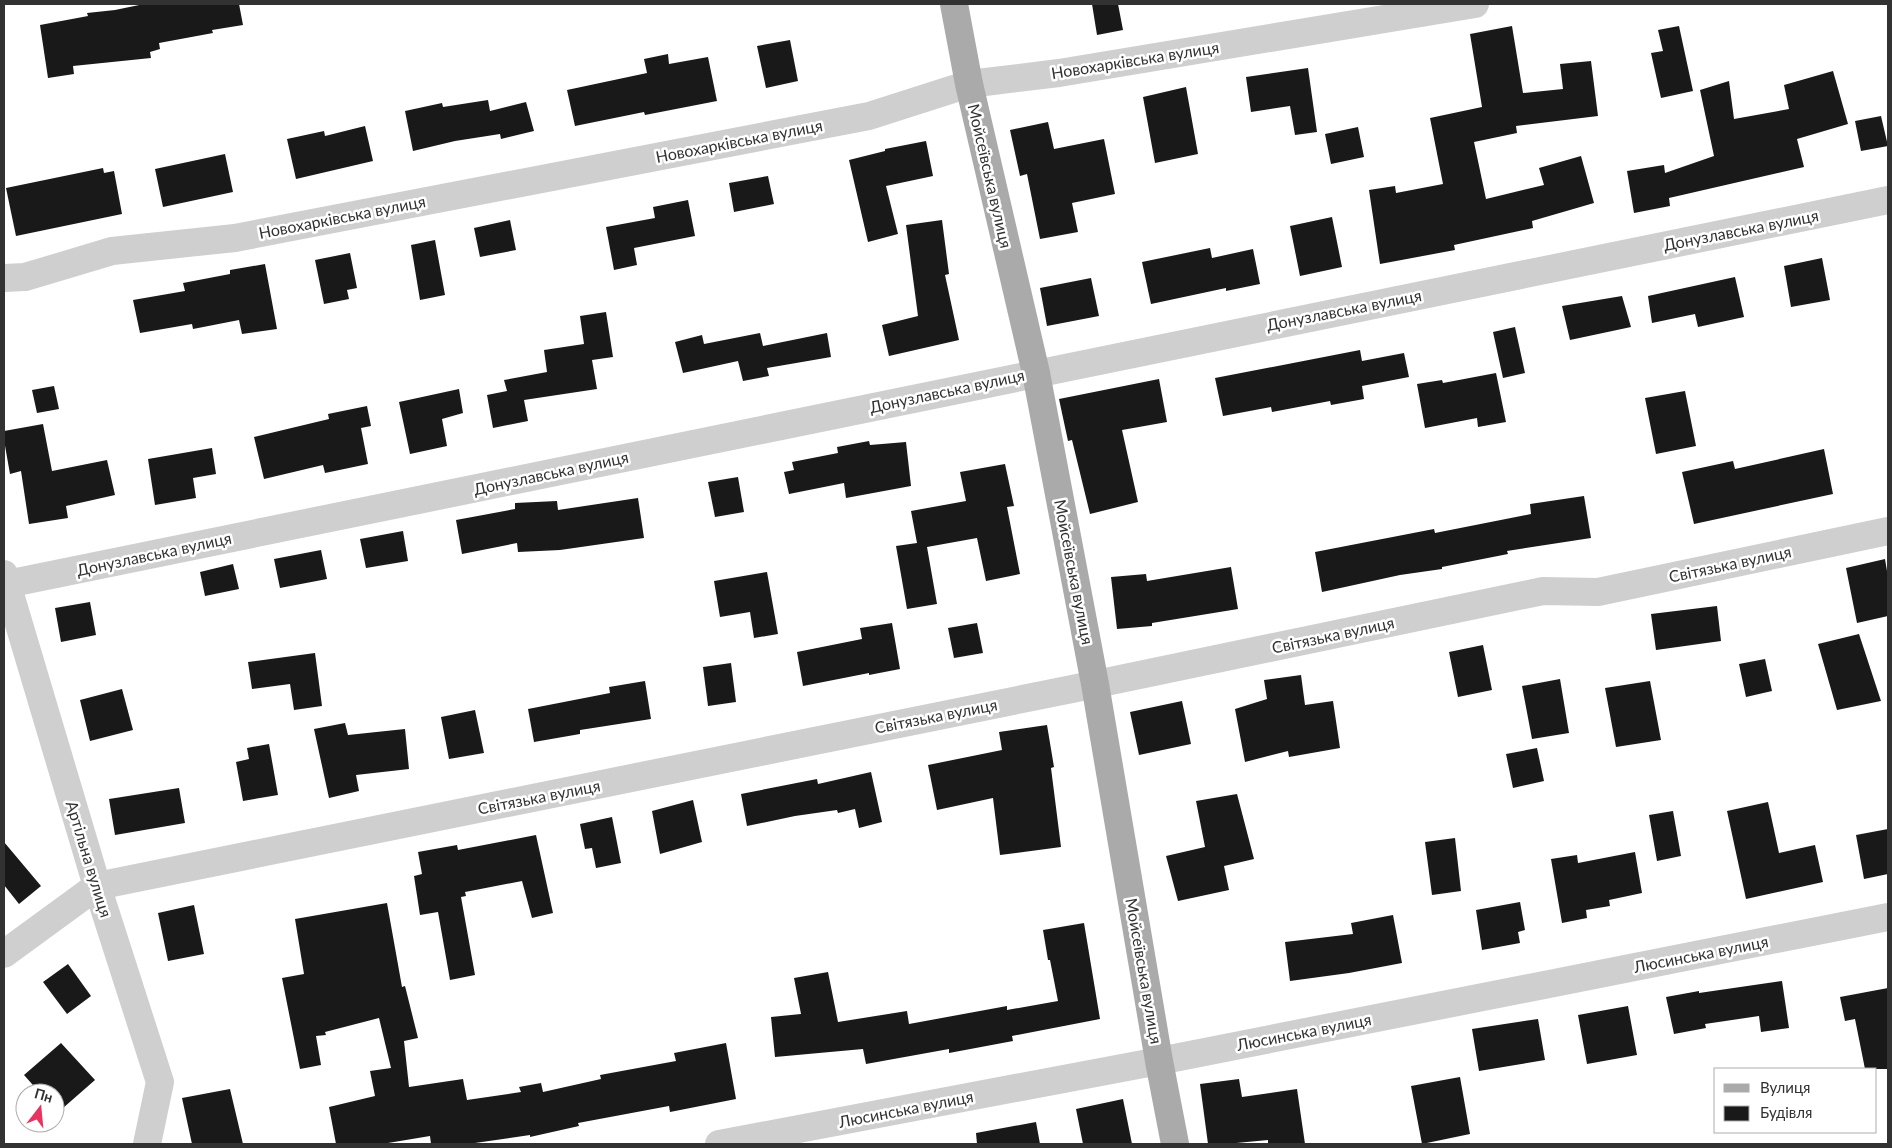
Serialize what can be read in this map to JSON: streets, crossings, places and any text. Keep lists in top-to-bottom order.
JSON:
{
  "streets": {
    "main road": ["Мойсеївська вулиця"],
    "street": [
      "Новохарківська вулиця",
      "Донузлавська вулиця",
      "Світязька вулиця",
      "Артільна вулиця",
      "Люсинська вулиця"
    ]
  },
  "crossings": [
    ["Новохарківська вулиця", "Мойсеївська вулиця"],
    ["Мойсеївська вулиця", "Донузлавська вулиця"],
    ["Мойсеївська вулиця", "Світязька вулиця"],
    ["Мойсеївська вулиця", "Люсинська вулиця"],
    ["Донузлавська вулиця", "Артільна вулиця"],
    ["Світязька вулиця", "Артільна вулиця"]
  ],
  "legend": ["Вулиця", "Будівля"],
  "north": "top"
}
